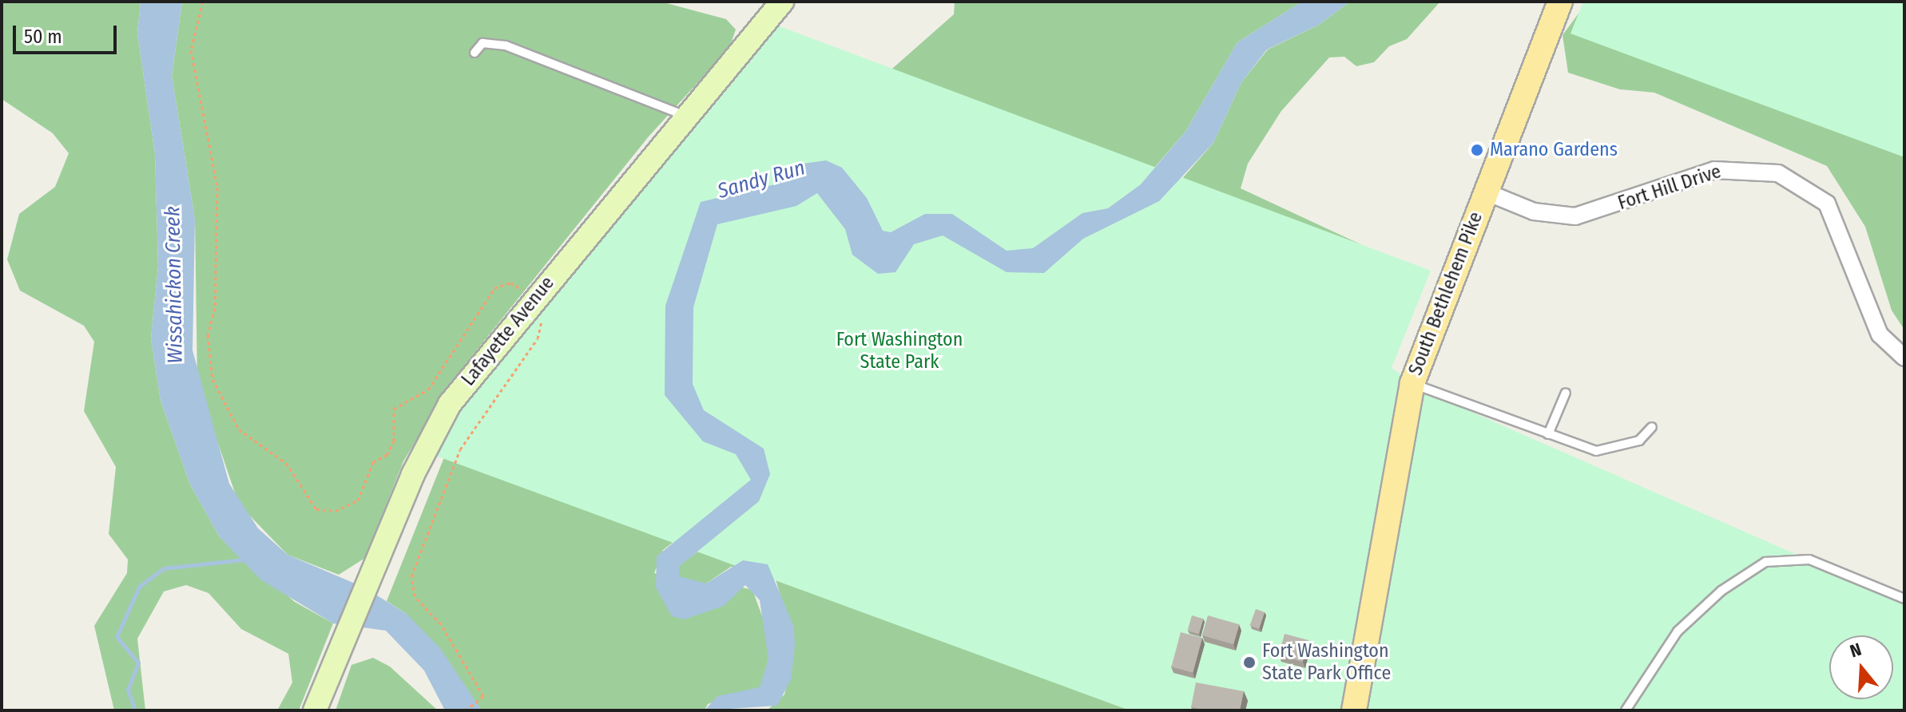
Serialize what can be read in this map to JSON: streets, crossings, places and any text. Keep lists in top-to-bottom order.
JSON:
{
  "streets": {
    "main road": ["South Bethlehem Pike", "Lafayette Avenue"],
    "street": ["Fort Hill Drive"]
  },
  "crossings": [
    ["Fort Hill Drive", "South Bethlehem Pike"]
  ],
  "water": ["Sandy Run", "Wissahickon Creek"],
  "parks": ["Fort Washington State Park"],
  "places": ["Marano Gardens", "Fort Washington State Park Office"],
  "scale_bar": "50 m",
  "north": "top"
}
